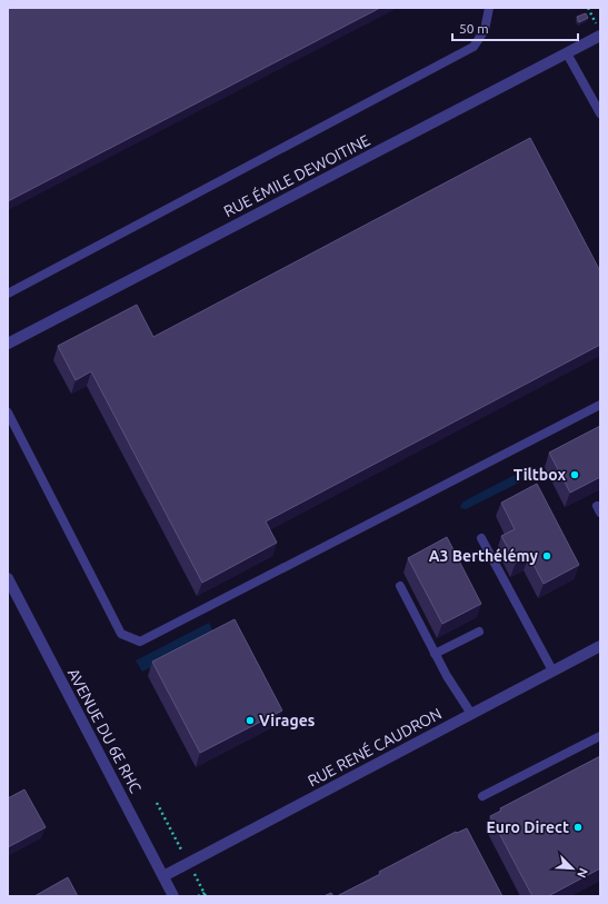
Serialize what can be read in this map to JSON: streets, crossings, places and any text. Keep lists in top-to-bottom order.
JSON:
{
  "streets": {
    "street": ["RUE ÉMILE DEWOITINE", "AVENUE DU 6E RHC", "RUE RENÉ CAUDRON"]
  },
  "crossings": [
    ["AVENUE DU 6E RHC", "RUE RENÉ CAUDRON"]
  ],
  "places": [
    "Tiltbox",
    "A3 Berthélémy",
    "Virages",
    "Euro Direct"
  ],
  "scale_bar": "50 m",
  "north": "bottom right"
}
